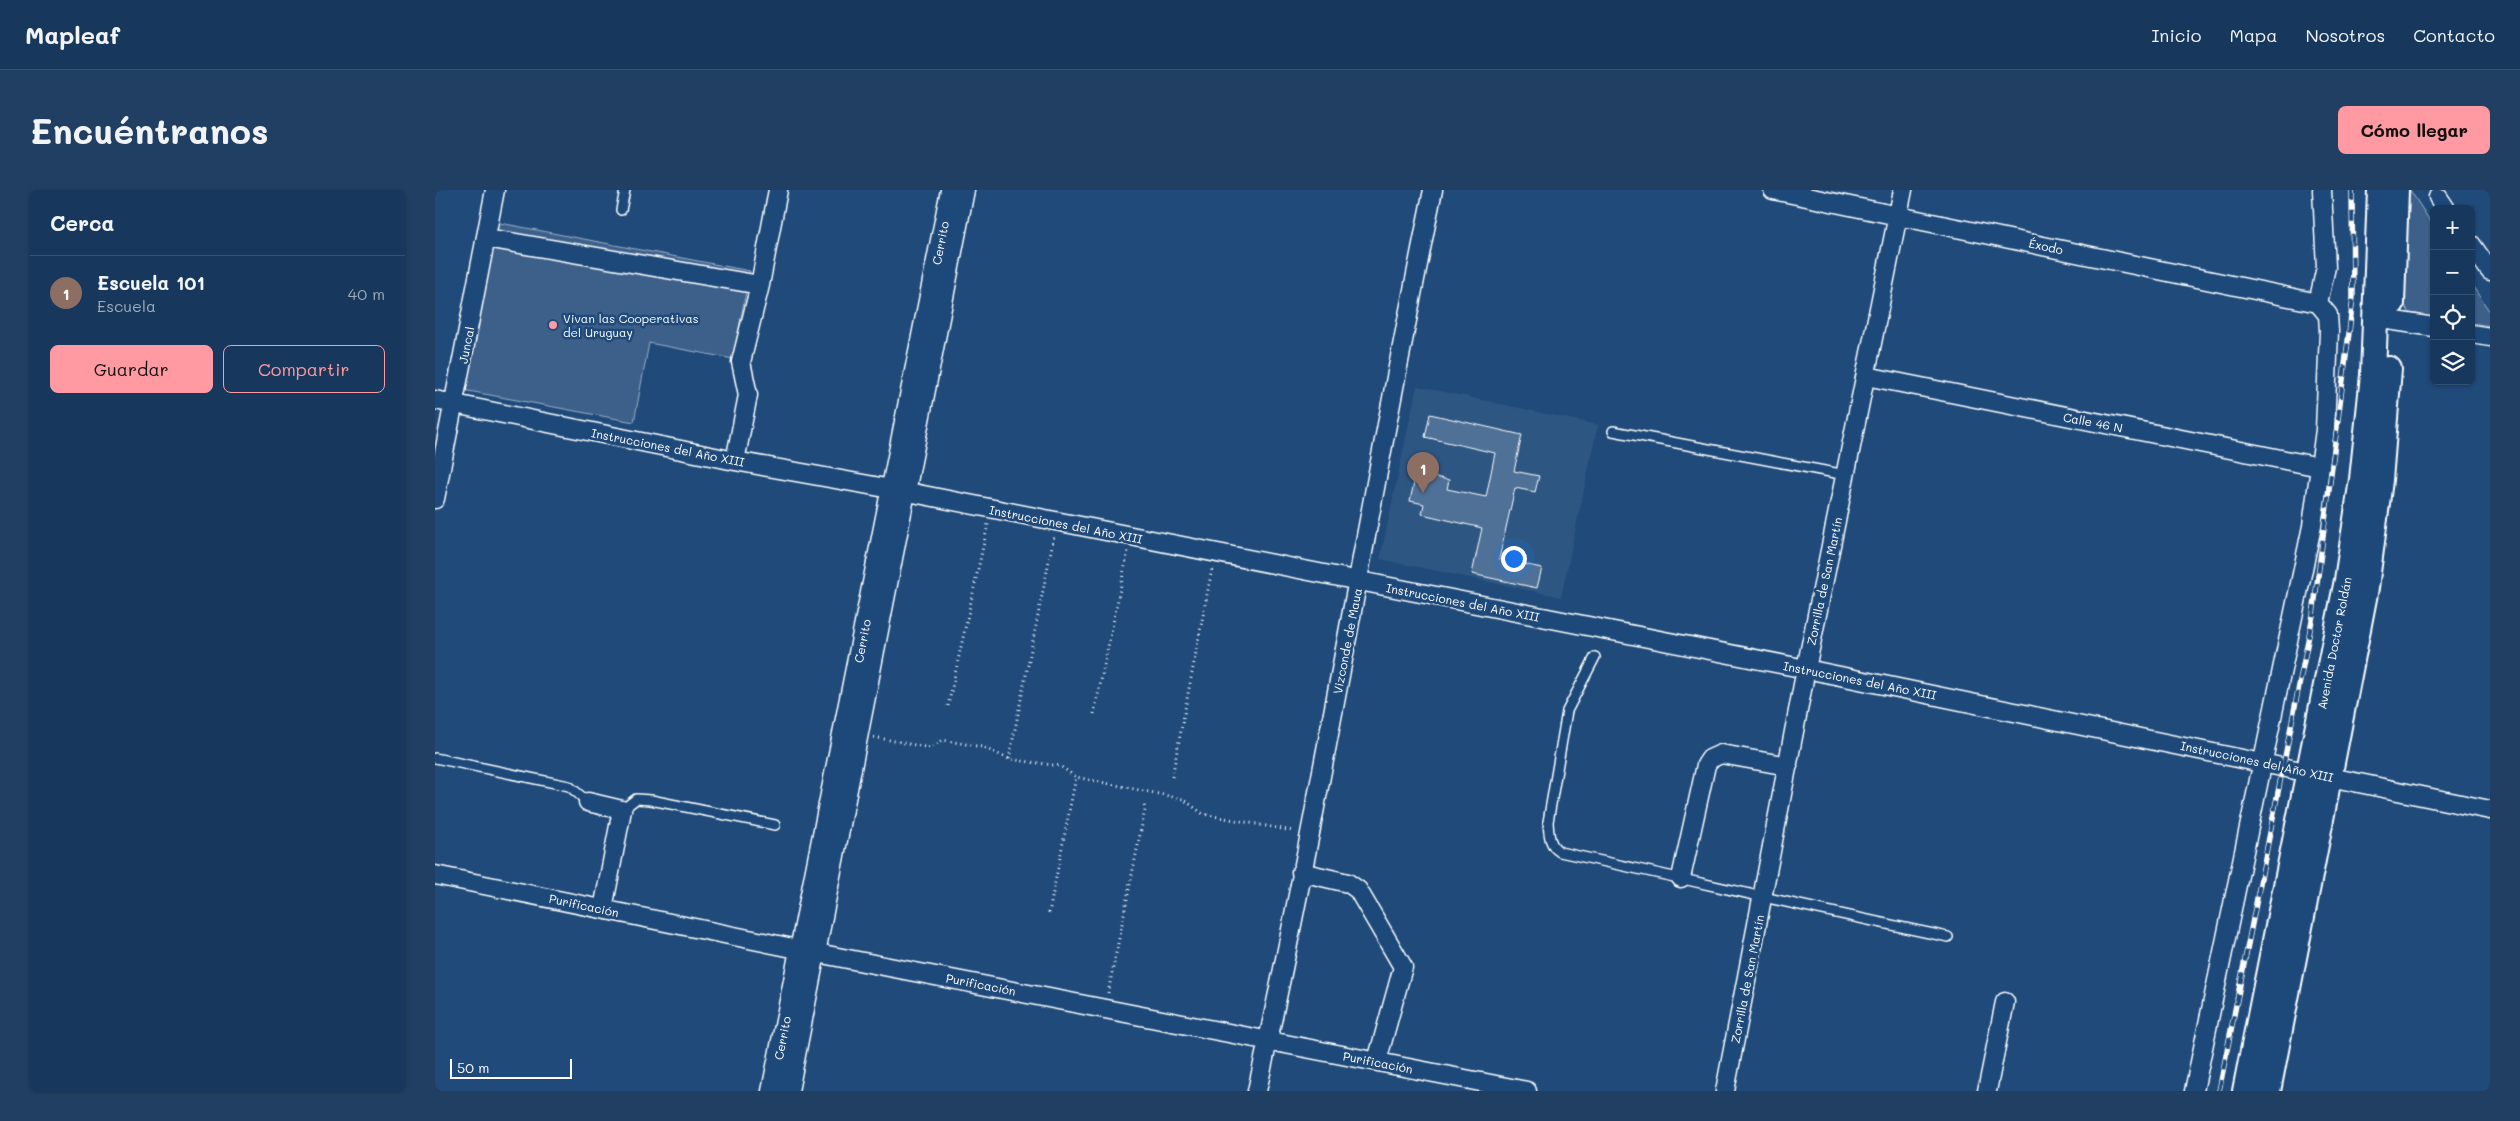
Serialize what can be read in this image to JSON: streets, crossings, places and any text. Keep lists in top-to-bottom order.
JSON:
{
  "streets": {
    "street": [
      "Cerrito",
      "Éxodo",
      "Juncal",
      "Calle 46 N",
      "Instrucciones del Año XIII",
      "Zorrilla de San Martín",
      "Vizconde de Maua",
      "Avenida Doctor Roldán",
      "Purificación"
    ]
  },
  "crossings": [
    ["Cerrito", "Instrucciones del Año XIII"],
    ["Cerrito", "Purificación"],
    ["Éxodo", "Zorrilla de San Martín"],
    ["Juncal", "Instrucciones del Año XIII"],
    ["Calle 46 N", "Zorrilla de San Martín"],
    ["Instrucciones del Año XIII", "Zorrilla de San Martín"],
    ["Instrucciones del Año XIII", "Vizconde de Maua"],
    ["Instrucciones del Año XIII", "Avenida Doctor Roldán"],
    ["Vizconde de Maua", "Purificación"]
  ],
  "places": ["Vivan las Cooperativas del Uruguay"],
  "scale_bar": "50 m",
  "page": {
    "header": "Mapleaf",
    "nav": [
      "Inicio",
      "Mapa",
      "Nosotros",
      "Contacto"
    ],
    "buttons": [
      "Cómo llegar",
      ["Guardar", "Compartir"]
    ],
    "title": "Encuéntranos",
    "heading": "Cerca",
    "map_buttons": ["+", "−"],
    "list": [
      {
        "mark": "1",
        "name": "Escuela 101",
        "note": "Escuela",
        "value": "40 m"
      }
    ],
    "pins": "1",
    "scale": "50 m"
  }
}
